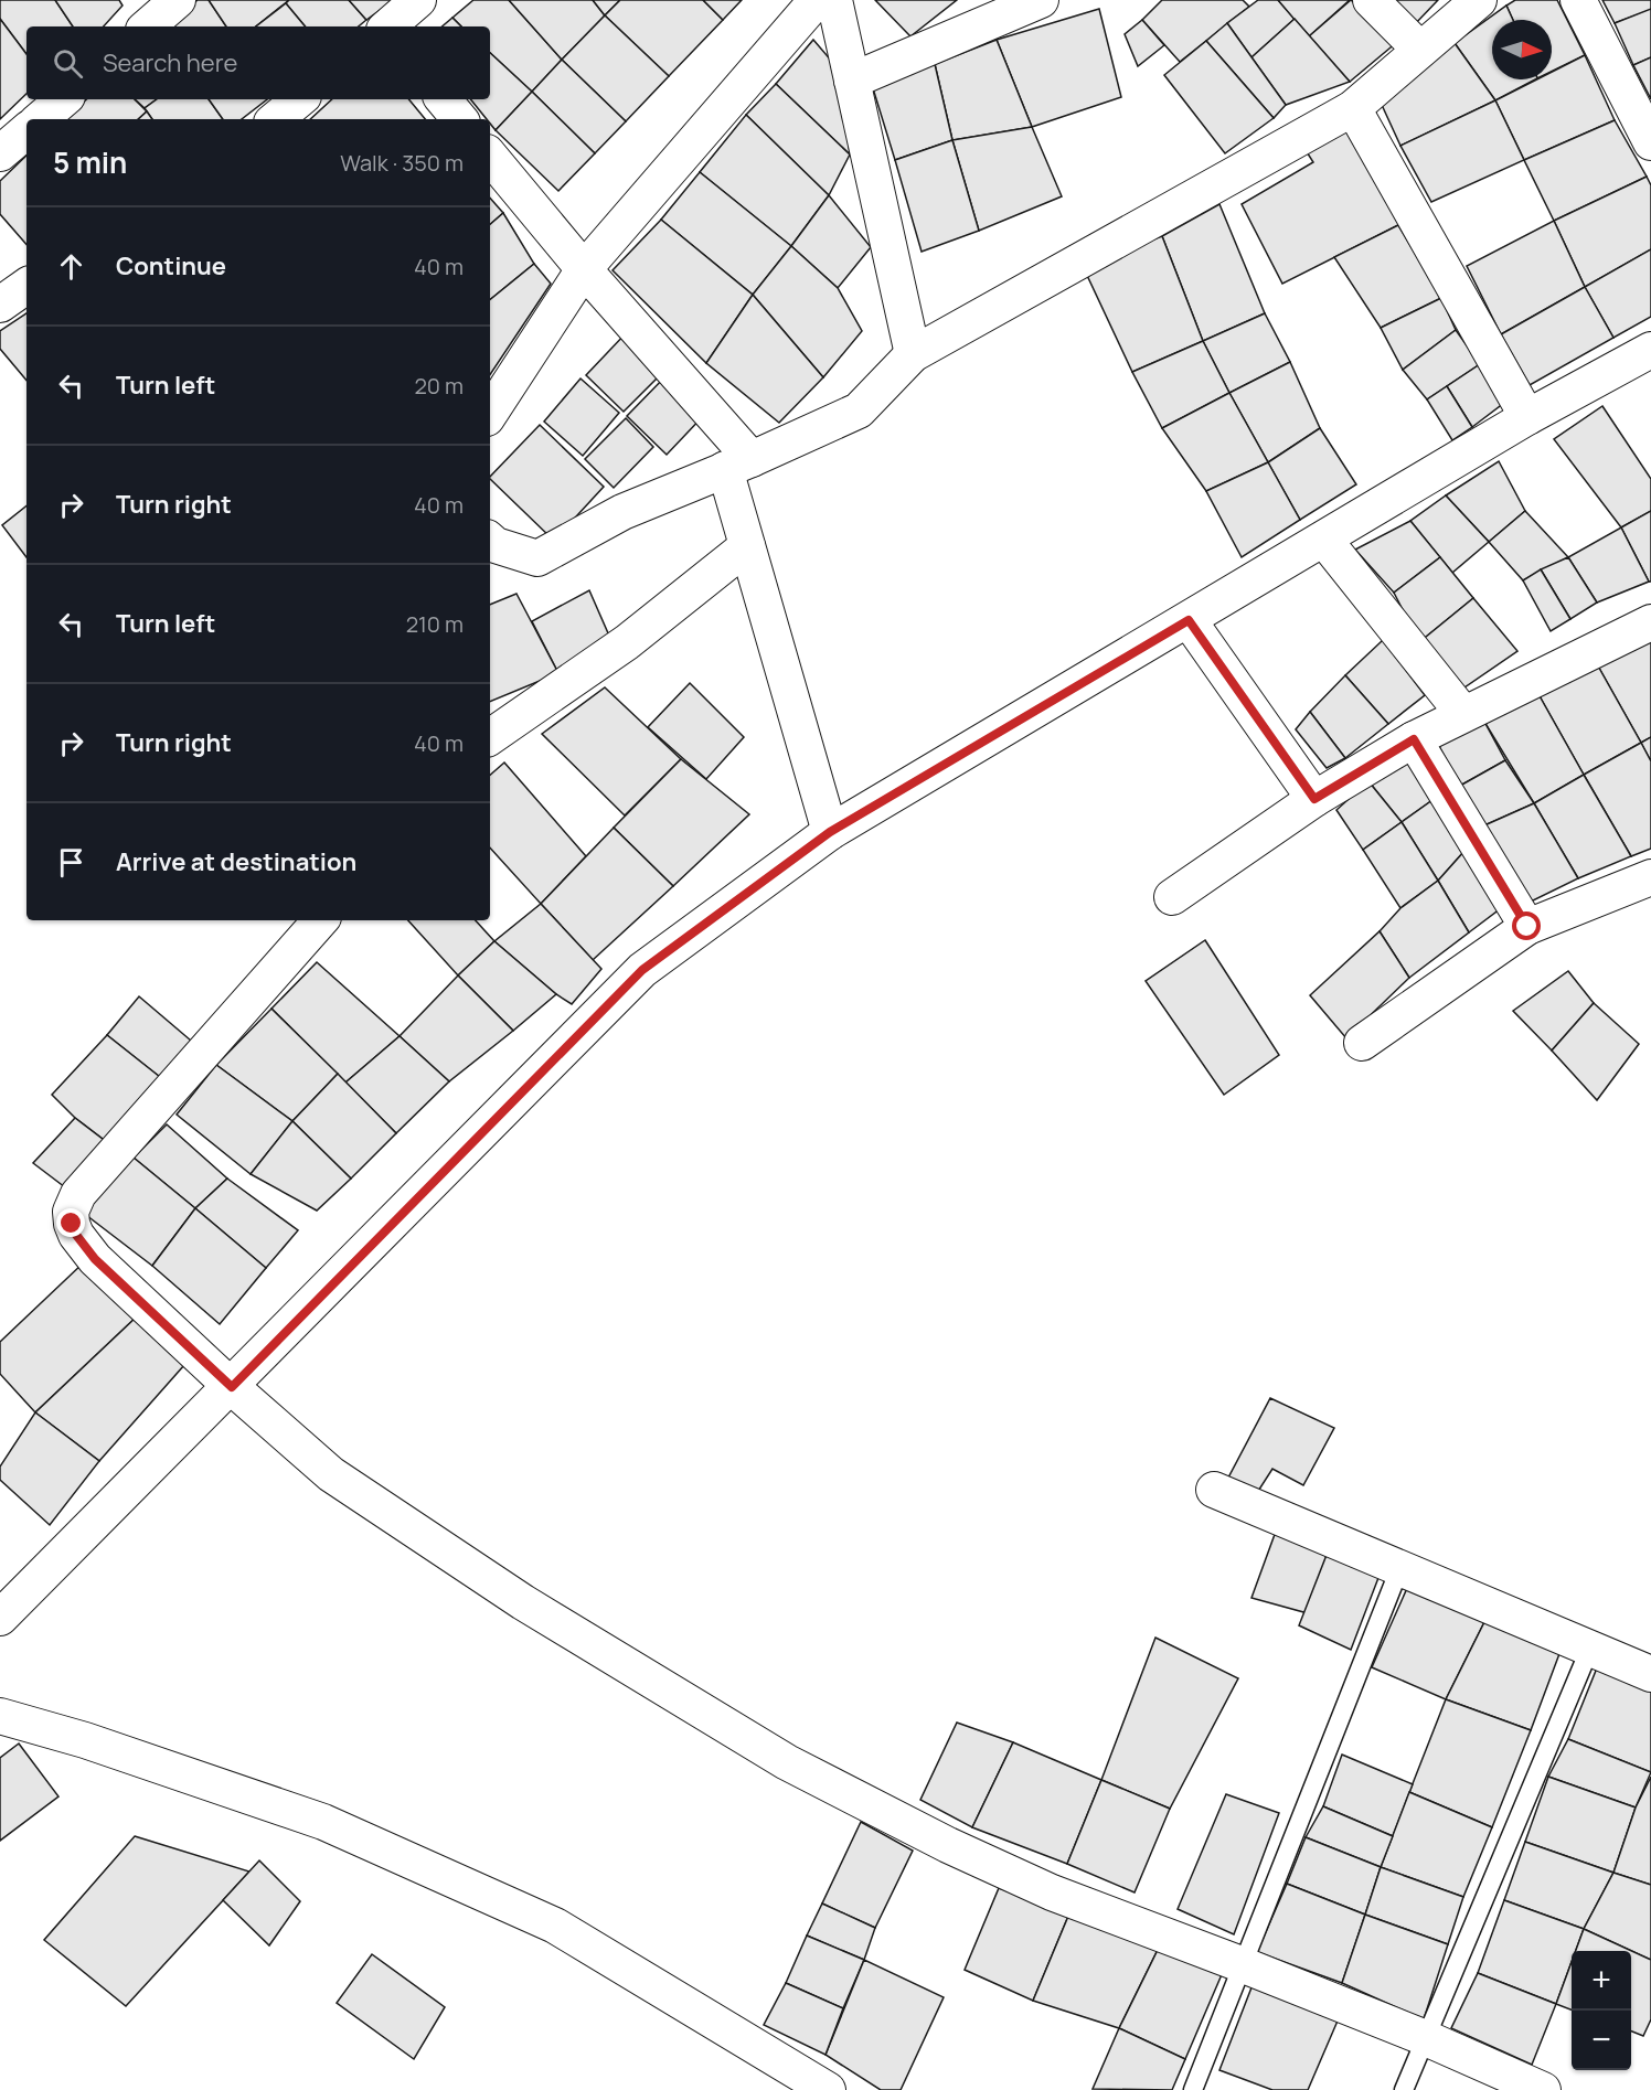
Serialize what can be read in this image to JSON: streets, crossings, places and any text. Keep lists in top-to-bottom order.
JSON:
{
  "north": "right",
  "page": {
    "search": "Search here",
    "heading": ["5 min", "Walk · 350 m"],
    "list": [
      ["Continue", "40 m"],
      ["Turn left", "20 m"],
      ["Turn right", "40 m"],
      ["Turn left", "210 m"],
      ["Turn right", "40 m"],
      "Arrive at destination"
    ],
    "map_buttons": ["+", "−"]
  }
}
